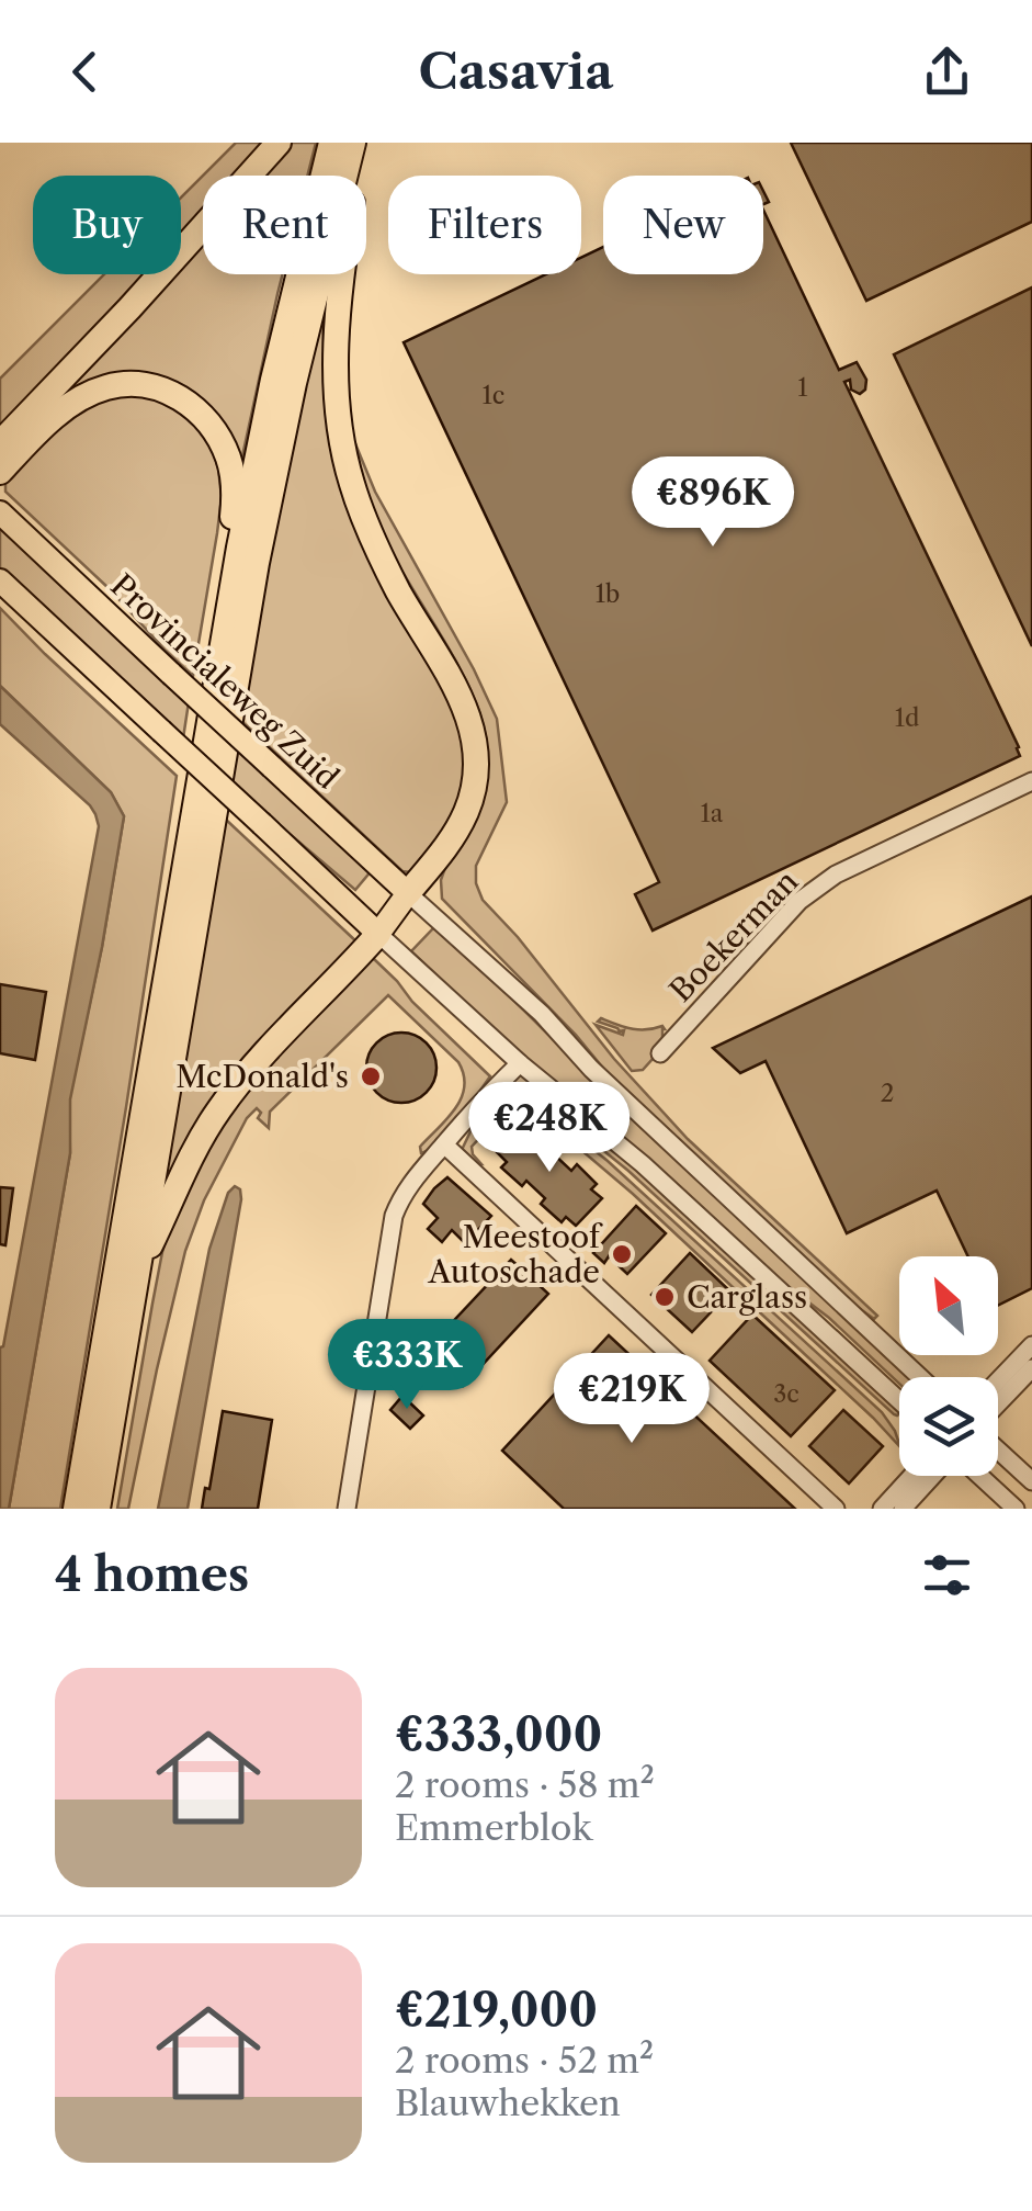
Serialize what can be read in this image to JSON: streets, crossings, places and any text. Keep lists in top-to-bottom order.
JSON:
{
  "streets": {
    "main road": ["Provincialeweg Zuid"],
    "street": ["Boekerman"]
  },
  "places": ["McDonald's", "Meestoof Autoschade", "Carglass"],
  "house_numbers": [
    "1",
    "1c",
    "1b",
    "1d",
    "1a",
    "2",
    "3c"
  ],
  "north": "top left",
  "page": {
    "header": "Casavia",
    "chip": [
      "Buy",
      "Rent",
      "Filters",
      "New"
    ],
    "price": [
      "€896K",
      "€248K",
      "€333K",
      "€219K"
    ],
    "heading": "4 homes",
    "list": [
      {
        "name": "€333,000",
        "note": "2 rooms · 58 m² · Emmerblok"
      },
      {
        "name": "€219,000",
        "note": "2 rooms · 52 m² · Blauwhekken"
      }
    ]
  }
}
